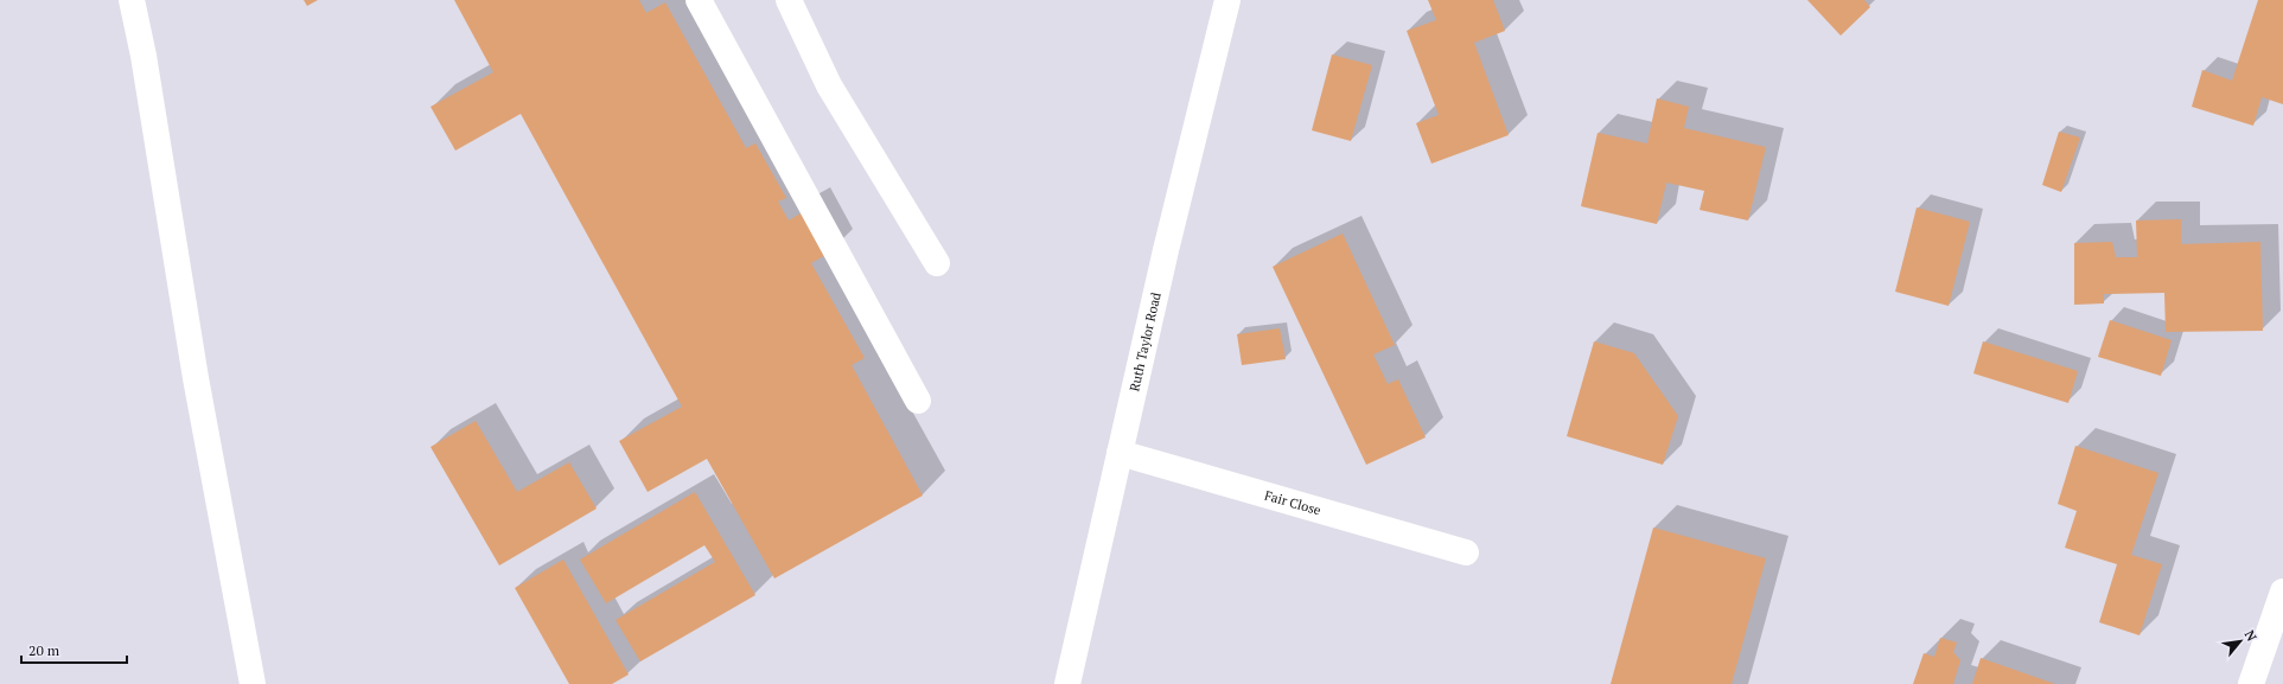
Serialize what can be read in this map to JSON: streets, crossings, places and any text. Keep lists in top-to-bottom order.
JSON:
{
  "streets": {
    "street": ["Ruth Taylor Road", "Fair Close"]
  },
  "crossings": [
    ["Ruth Taylor Road", "Fair Close"]
  ],
  "scale_bar": "20 m",
  "north": "top right"
}
